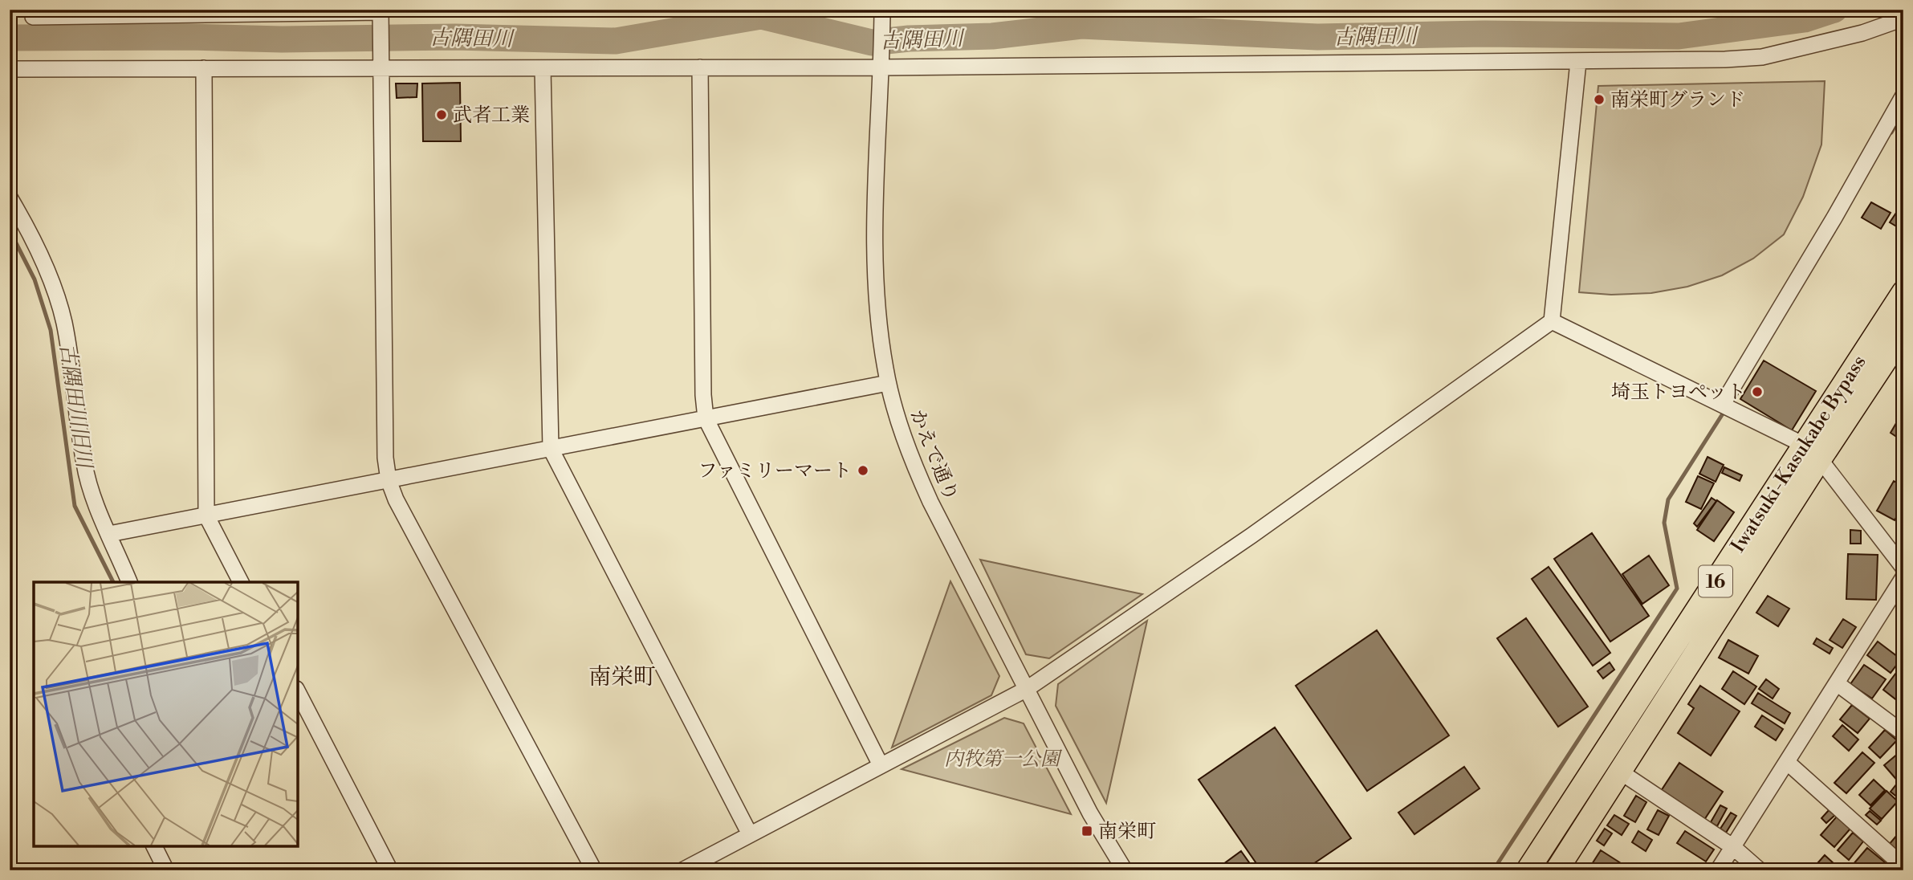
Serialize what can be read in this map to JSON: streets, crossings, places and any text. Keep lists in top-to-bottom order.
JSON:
{
  "streets": {
    "highway": ["Iwatsuki-Kasukabe Bypass", "16"],
    "street": ["かえで通り"]
  },
  "districts": ["南栄町"],
  "water": ["古隅田川", "古隅田川旧川"],
  "parks": ["内牧第一公園"],
  "places": {
    "other": [
      "南栄町グランド",
      "武者工業",
      "埼玉トヨペット",
      "ファミリーマート"
    ],
    "transit": ["南栄町"]
  }
}
